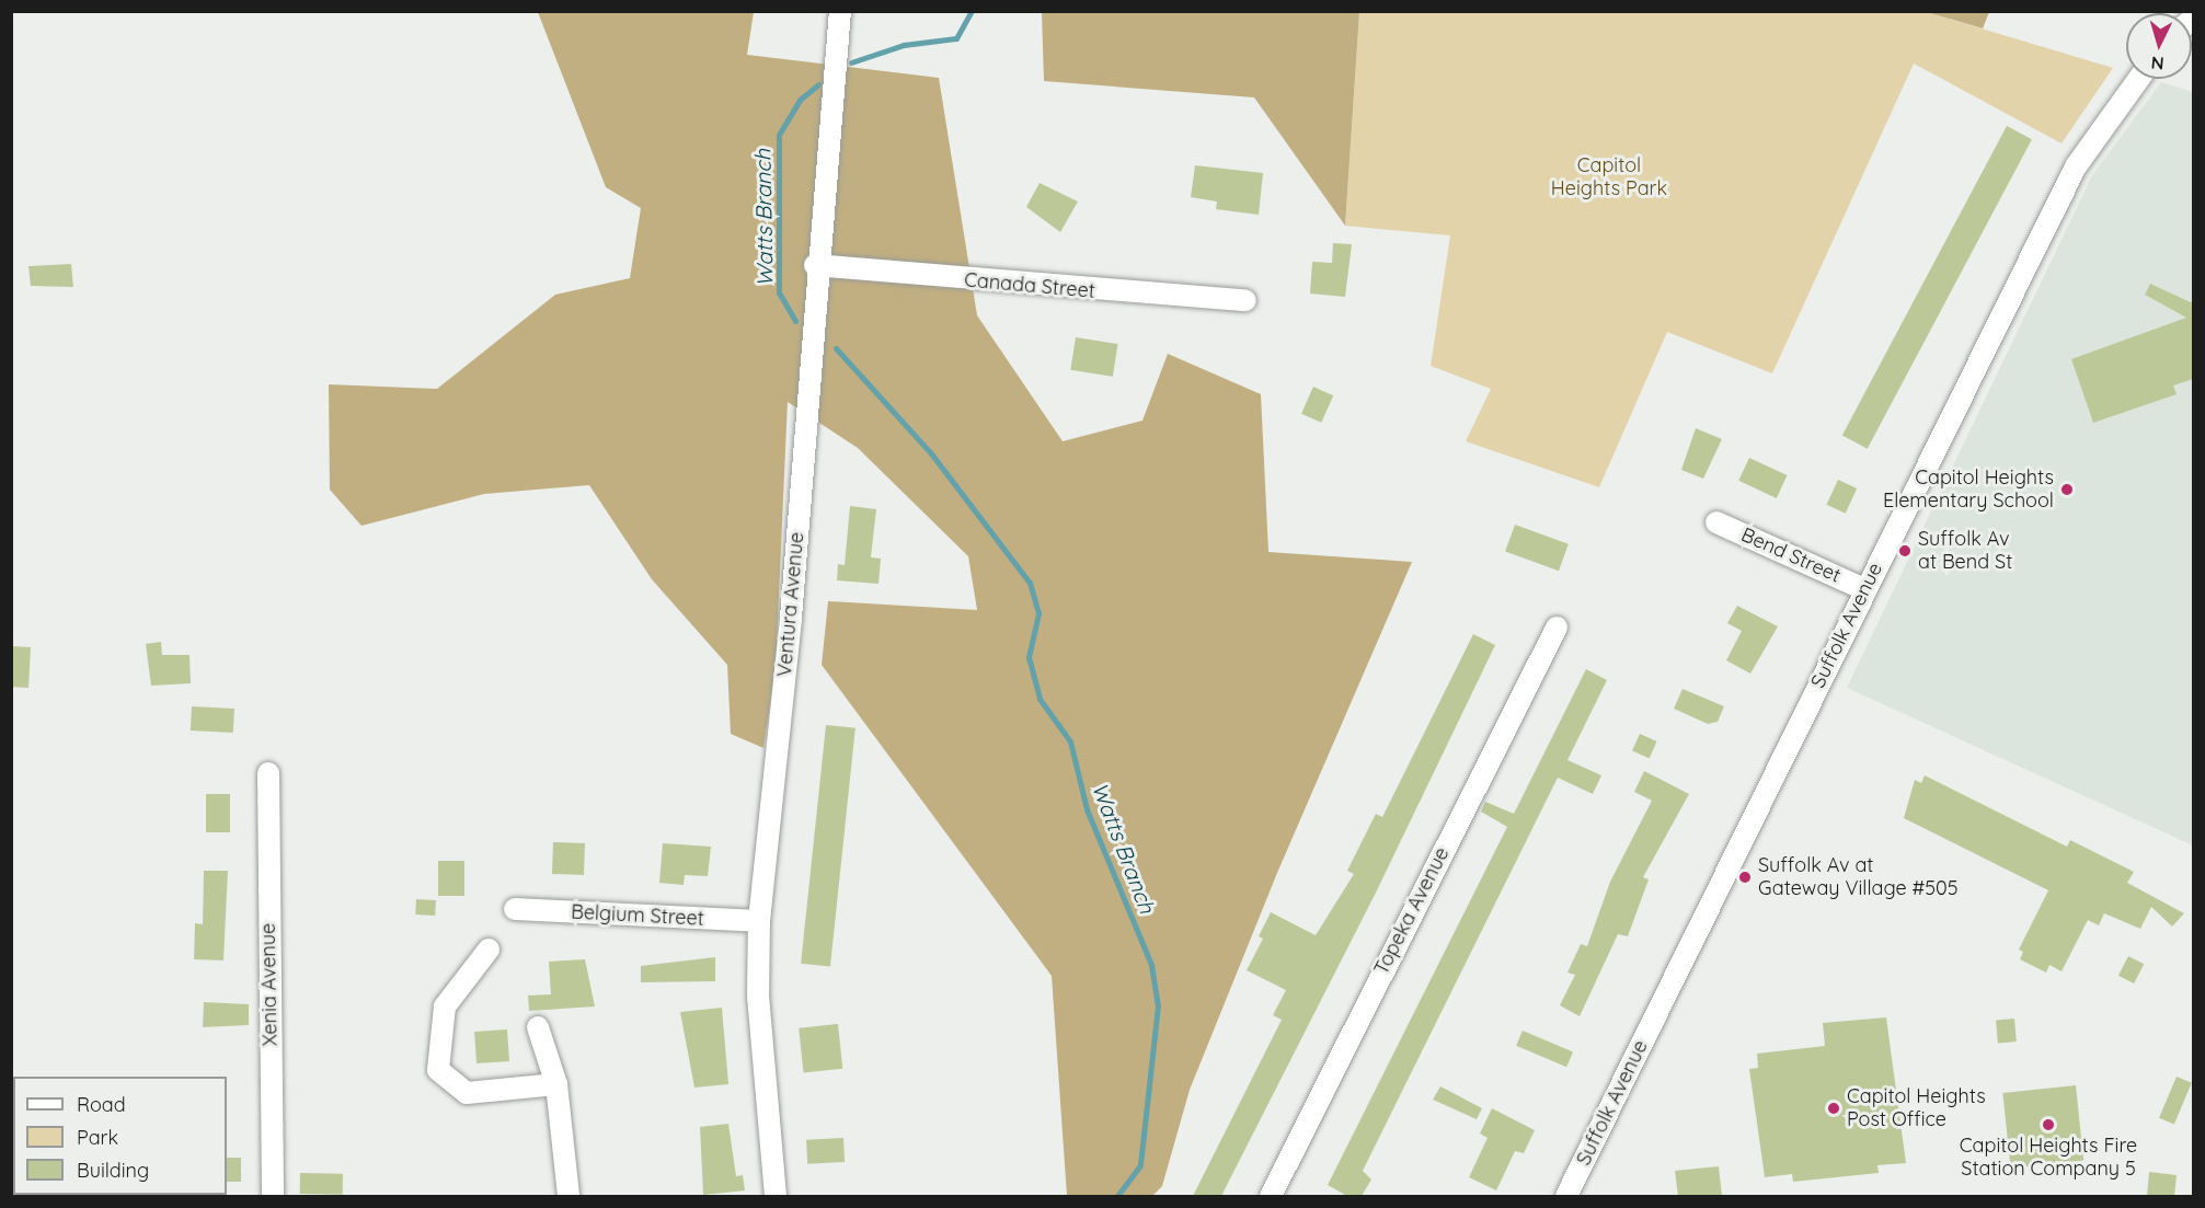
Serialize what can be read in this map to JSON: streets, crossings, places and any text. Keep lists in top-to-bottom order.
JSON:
{
  "streets": {
    "street": [
      "Canada Street",
      "Bend Street",
      "Ventura Avenue",
      "Suffolk Avenue",
      "Topeka Avenue",
      "Belgium Street",
      "Xenia Avenue"
    ]
  },
  "crossings": [
    ["Canada Street", "Ventura Avenue"],
    ["Bend Street", "Suffolk Avenue"],
    ["Ventura Avenue", "Belgium Street"]
  ],
  "water": ["Watts Branch"],
  "parks": ["Capitol Heights Park"],
  "places": [
    "Capitol Heights Elementary School",
    "Suffolk Av at Bend St",
    "Suffolk Av at Gateway Village #505",
    "Capitol Heights Post Office",
    "Capitol Heights Fire Station Company 5"
  ],
  "legend": ["Road", "Park", "Building"],
  "north": "bottom"
}
